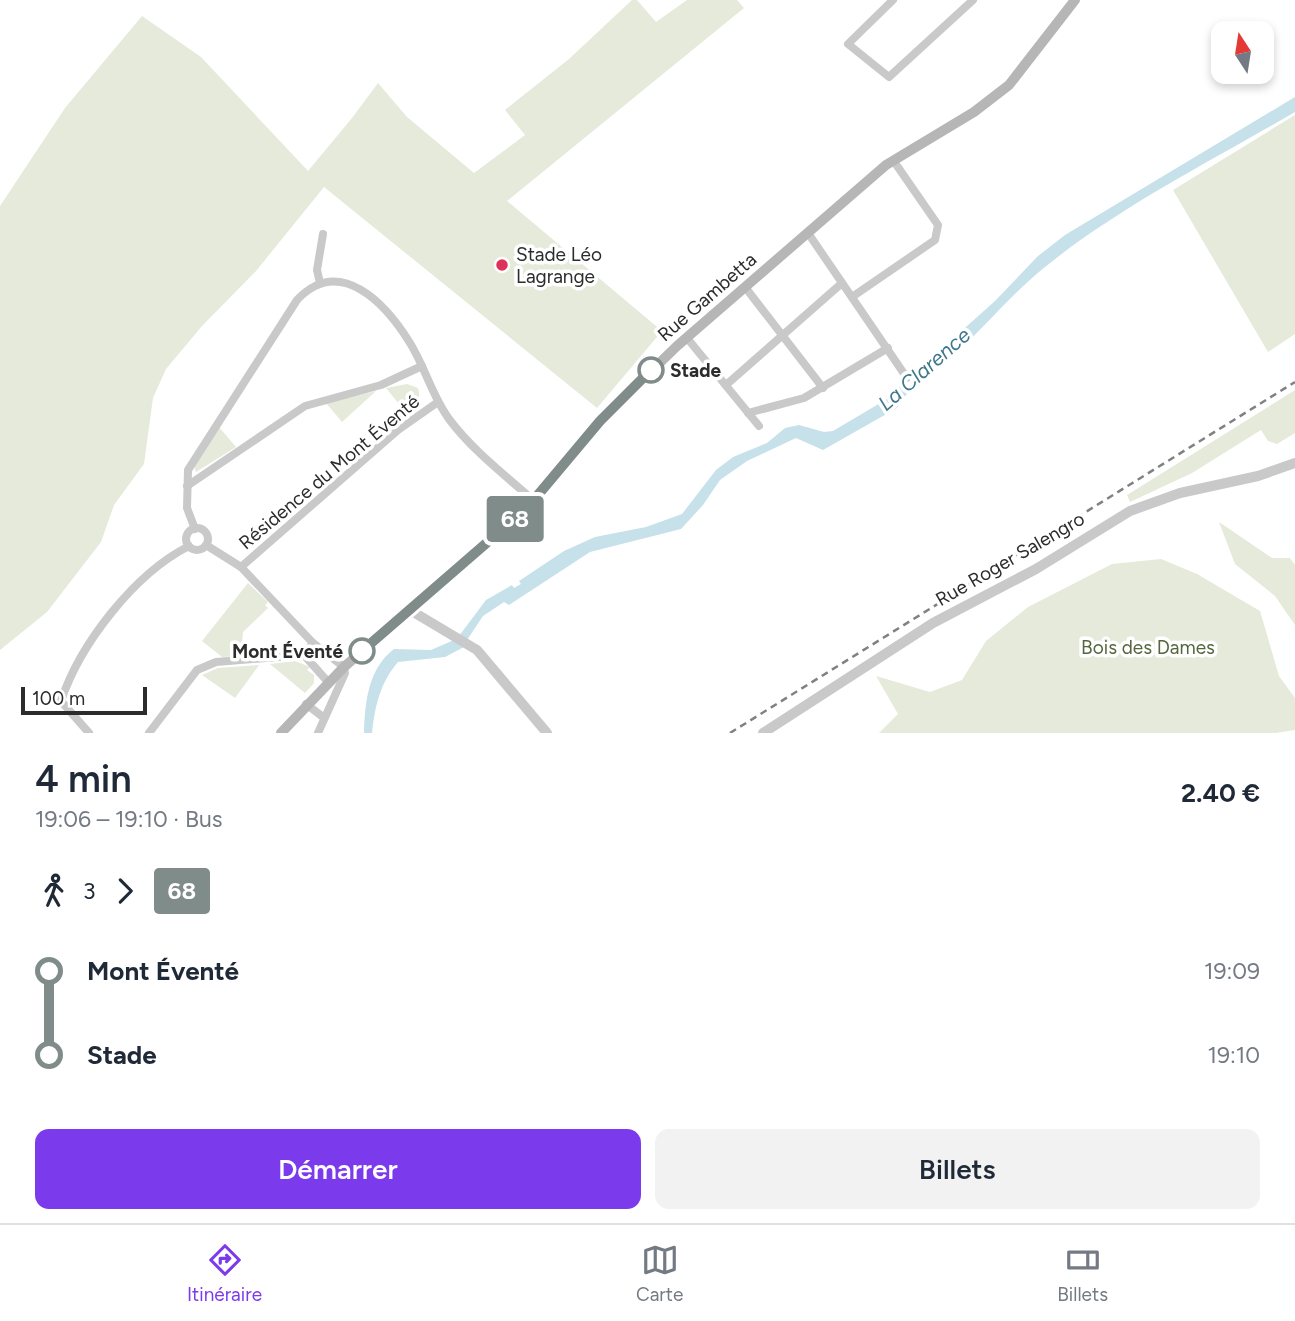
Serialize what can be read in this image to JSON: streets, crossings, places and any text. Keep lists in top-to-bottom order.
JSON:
{
  "streets": {
    "main road": ["Rue Gambetta"],
    "street": ["Résidence du Mont Éventé", "Rue Roger Salengro"]
  },
  "crossings": [
    ["Rue Gambetta", "Résidence du Mont Éventé"]
  ],
  "water": ["La Clarence"],
  "parks": ["Bois des Dames"],
  "places": ["Stade Léo Lagrange", "Stade", "Mont Éventé"],
  "lines": ["bus line 68"],
  "scale_bar": "100 m",
  "north": "top",
  "page": {
    "on_map": "68",
    "scale": "100 m",
    "heading": ["4 min", "19:06 – 19:10 · Bus", "2.40 €"],
    "legs": ["3", "68"],
    "list": [
      {
        "name": "Mont Éventé",
        "value": "19:09"
      },
      {
        "name": "Stade",
        "value": "19:10"
      }
    ],
    "buttons": ["Démarrer", "Billets"],
    "tabs": ["Itinéraire", "Carte", "Billets"]
  }
}
